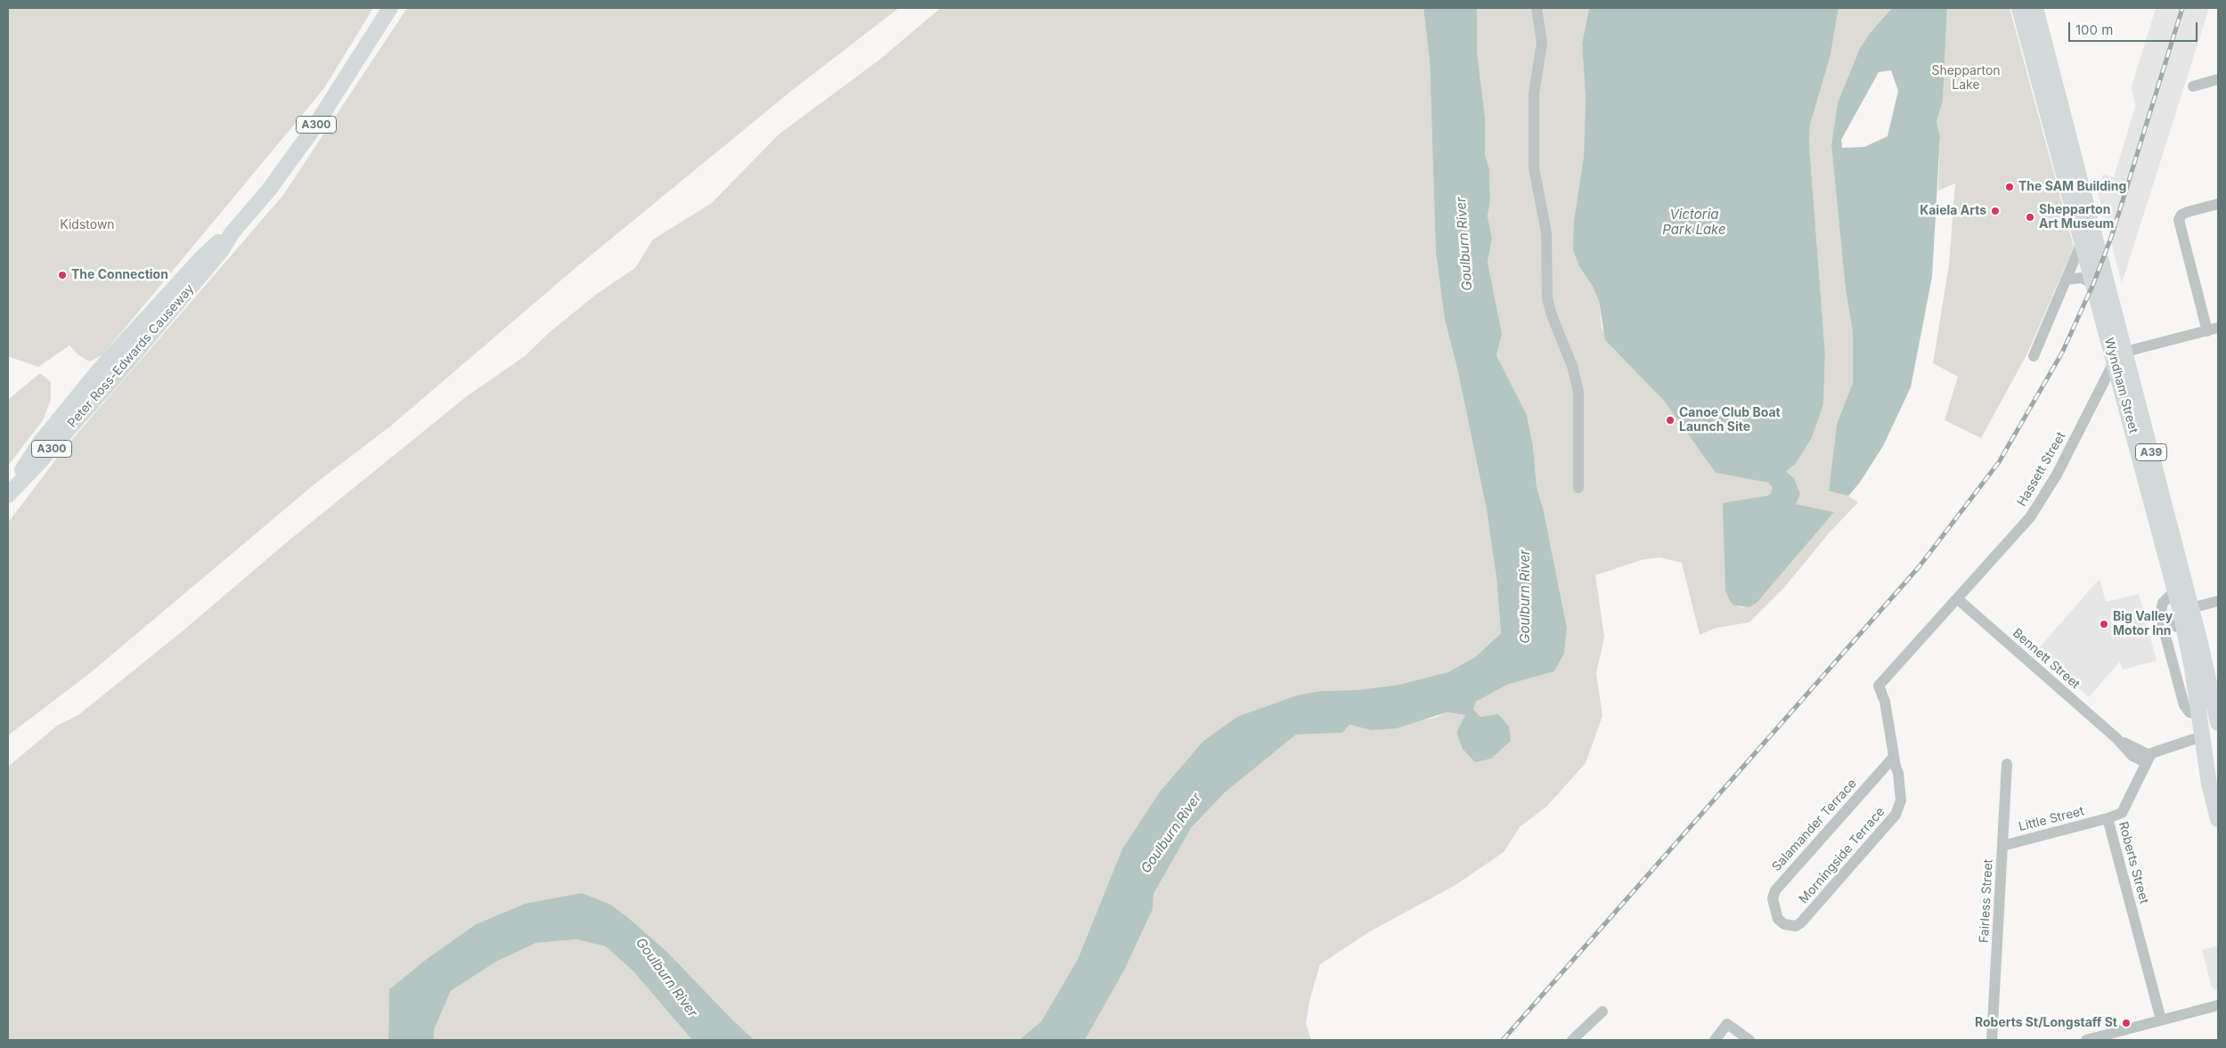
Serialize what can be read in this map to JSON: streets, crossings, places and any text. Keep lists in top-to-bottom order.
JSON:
{
  "streets": {
    "highway": [
      "A300",
      "Peter Ross-Edwards Causeway",
      "Wyndham Street",
      "A39"
    ],
    "street": [
      "Hassett Street",
      "Bennett Street",
      "Little Street",
      "Salamander Terrace",
      "Morningside Terrace",
      "Roberts Street",
      "Fairless Street"
    ]
  },
  "crossings": [
    ["Wyndham Street", "Hassett Street"],
    ["Hassett Street", "Bennett Street"],
    ["Hassett Street", "Morningside Terrace"],
    ["Bennett Street", "Morningside Terrace"],
    ["Bennett Street", "Roberts Street"],
    ["Little Street", "Roberts Street"],
    ["Little Street", "Fairless Street"],
    ["Salamander Terrace", "Morningside Terrace"]
  ],
  "water": ["Victoria Park Lake", "Goulburn River"],
  "parks": ["Shepparton Lake", "Kidstown"],
  "places": [
    "The SAM Building",
    "Kaiela Arts",
    "Shepparton Art Museum",
    "The Connection",
    "Canoe Club Boat Launch Site",
    "Big Valley Motor Inn",
    "Roberts St/Longstaff St"
  ],
  "scale_bar": "100 m"
}
